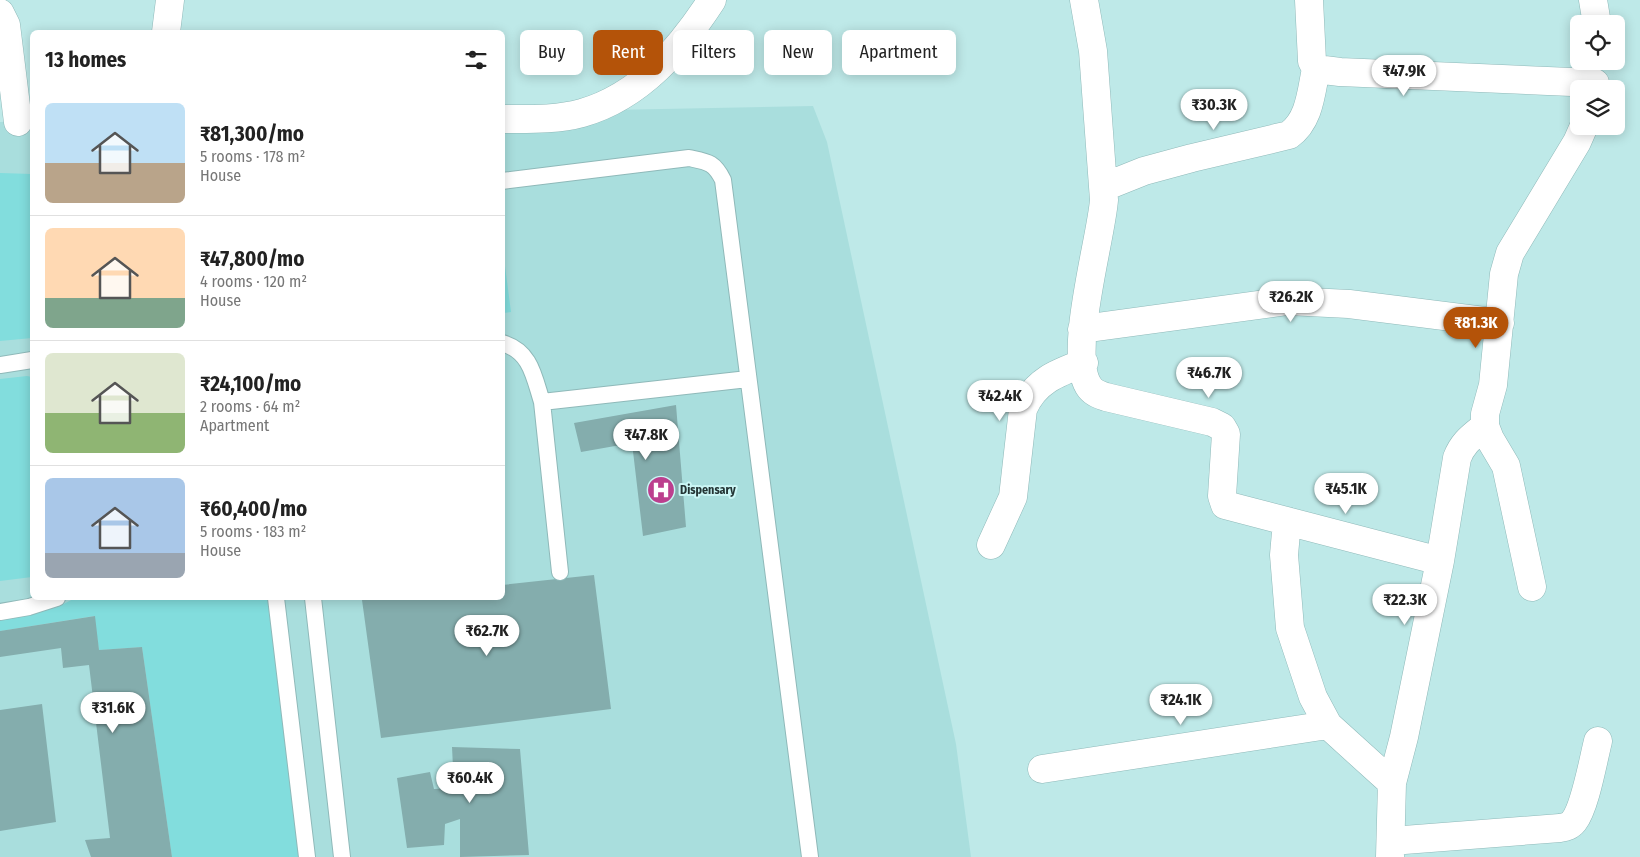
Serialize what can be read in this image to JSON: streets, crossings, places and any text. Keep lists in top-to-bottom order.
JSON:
{
  "places": {
    "hospital": ["Dispensary"]
  },
  "page": {
    "chip": [
      "Buy",
      "Rent",
      "Filters",
      "New",
      "Apartment"
    ],
    "heading": "13 homes",
    "price": [
      "₹47.9K",
      "₹30.3K",
      "₹26.2K",
      "₹81.3K",
      "₹46.7K",
      "₹42.4K",
      "₹47.8K",
      "₹45.1K",
      "₹22.3K",
      "₹62.7K",
      "₹24.1K",
      "₹31.6K",
      "₹60.4K"
    ],
    "list": [
      {
        "name": "₹81,300/mo",
        "note": "5 rooms · 178 m² · House"
      },
      {
        "name": "₹47,800/mo",
        "note": "4 rooms · 120 m² · House"
      },
      {
        "name": "₹24,100/mo",
        "note": "2 rooms · 64 m² · Apartment"
      },
      {
        "name": "₹60,400/mo",
        "note": "5 rooms · 183 m² · House"
      }
    ]
  }
}
